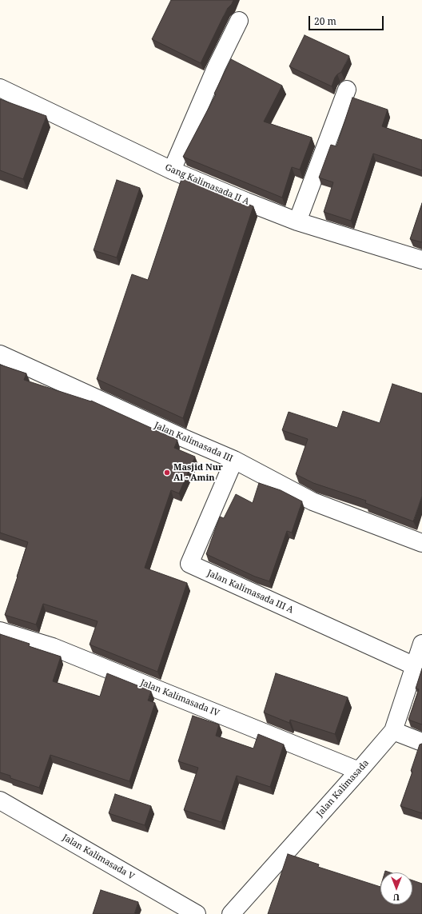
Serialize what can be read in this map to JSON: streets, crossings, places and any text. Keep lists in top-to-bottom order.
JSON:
{
  "streets": {
    "street": [
      "Gang Kalimasada II A",
      "Jalan Kalimasada III",
      "Jalan Kalimasada III A",
      "Jalan Kalimasada IV",
      "Jalan Kalimasada",
      "Jalan Kalimasada V"
    ]
  },
  "crossings": [
    ["Jalan Kalimasada III", "Jalan Kalimasada III A"],
    ["Jalan Kalimasada III A", "Jalan Kalimasada"],
    ["Jalan Kalimasada IV", "Jalan Kalimasada"]
  ],
  "places": ["Masjid Nur Al - Amin"],
  "scale_bar": "20 m",
  "north": "bottom"
}
